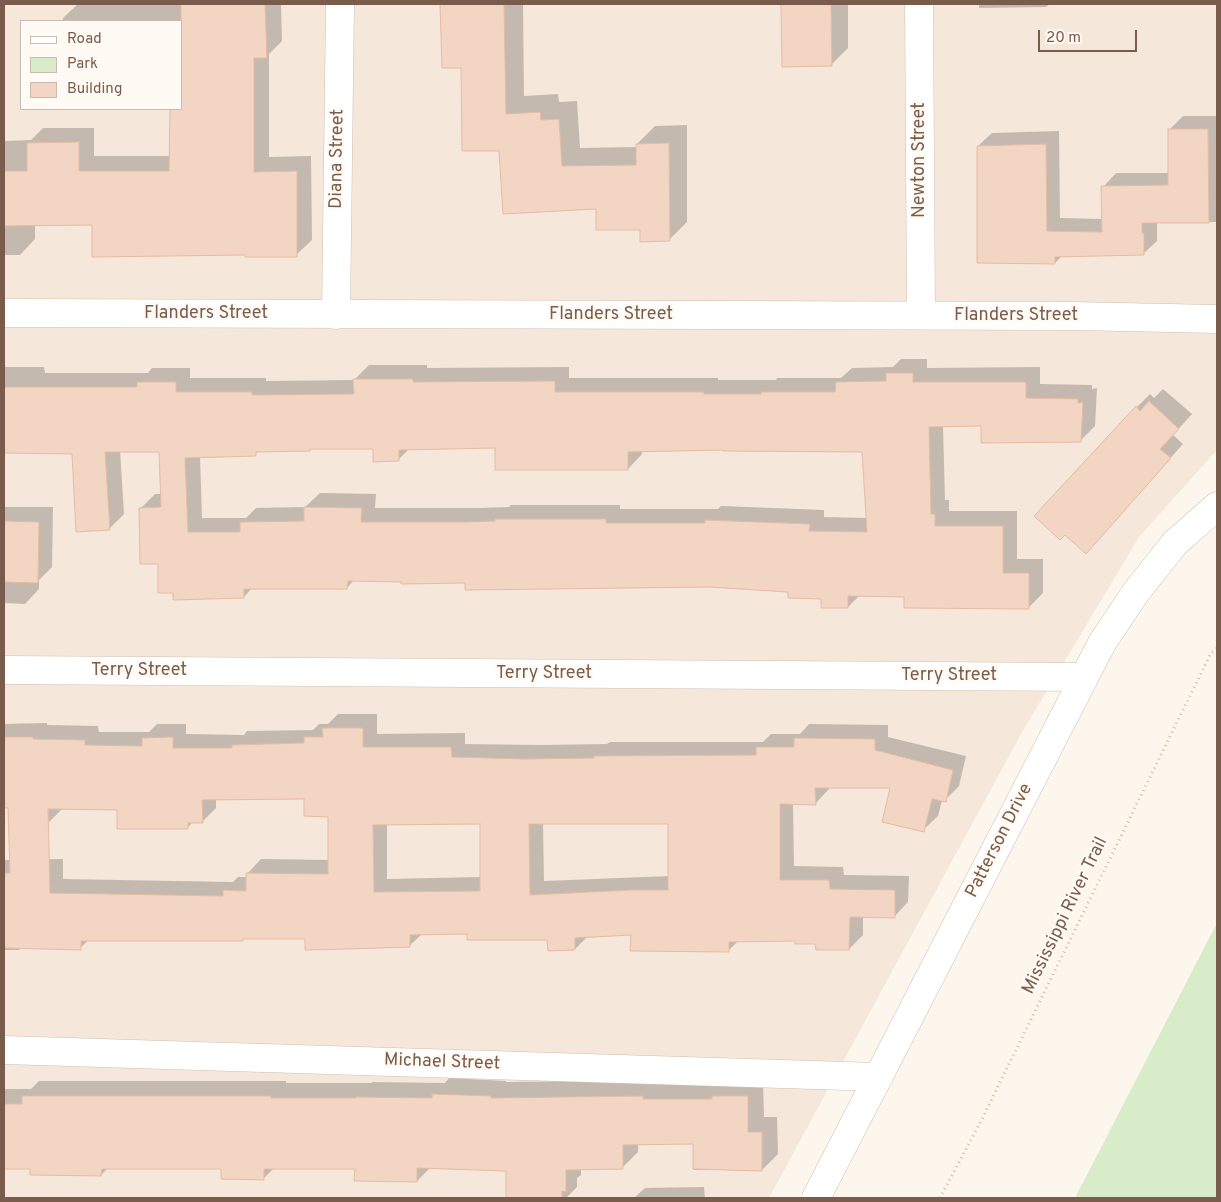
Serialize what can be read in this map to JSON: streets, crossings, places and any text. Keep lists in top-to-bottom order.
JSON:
{
  "streets": {
    "street": [
      "Diana Street",
      "Newton Street",
      "Flanders Street",
      "Terry Street",
      "Patterson Drive",
      "Michael Street"
    ],
    "path": ["Mississippi River Trail"]
  },
  "crossings": [
    ["Diana Street", "Flanders Street"],
    ["Newton Street", "Flanders Street"],
    ["Terry Street", "Patterson Drive"],
    ["Patterson Drive", "Michael Street"]
  ],
  "legend": ["Road", "Park", "Building"],
  "scale_bar": "20 m"
}
